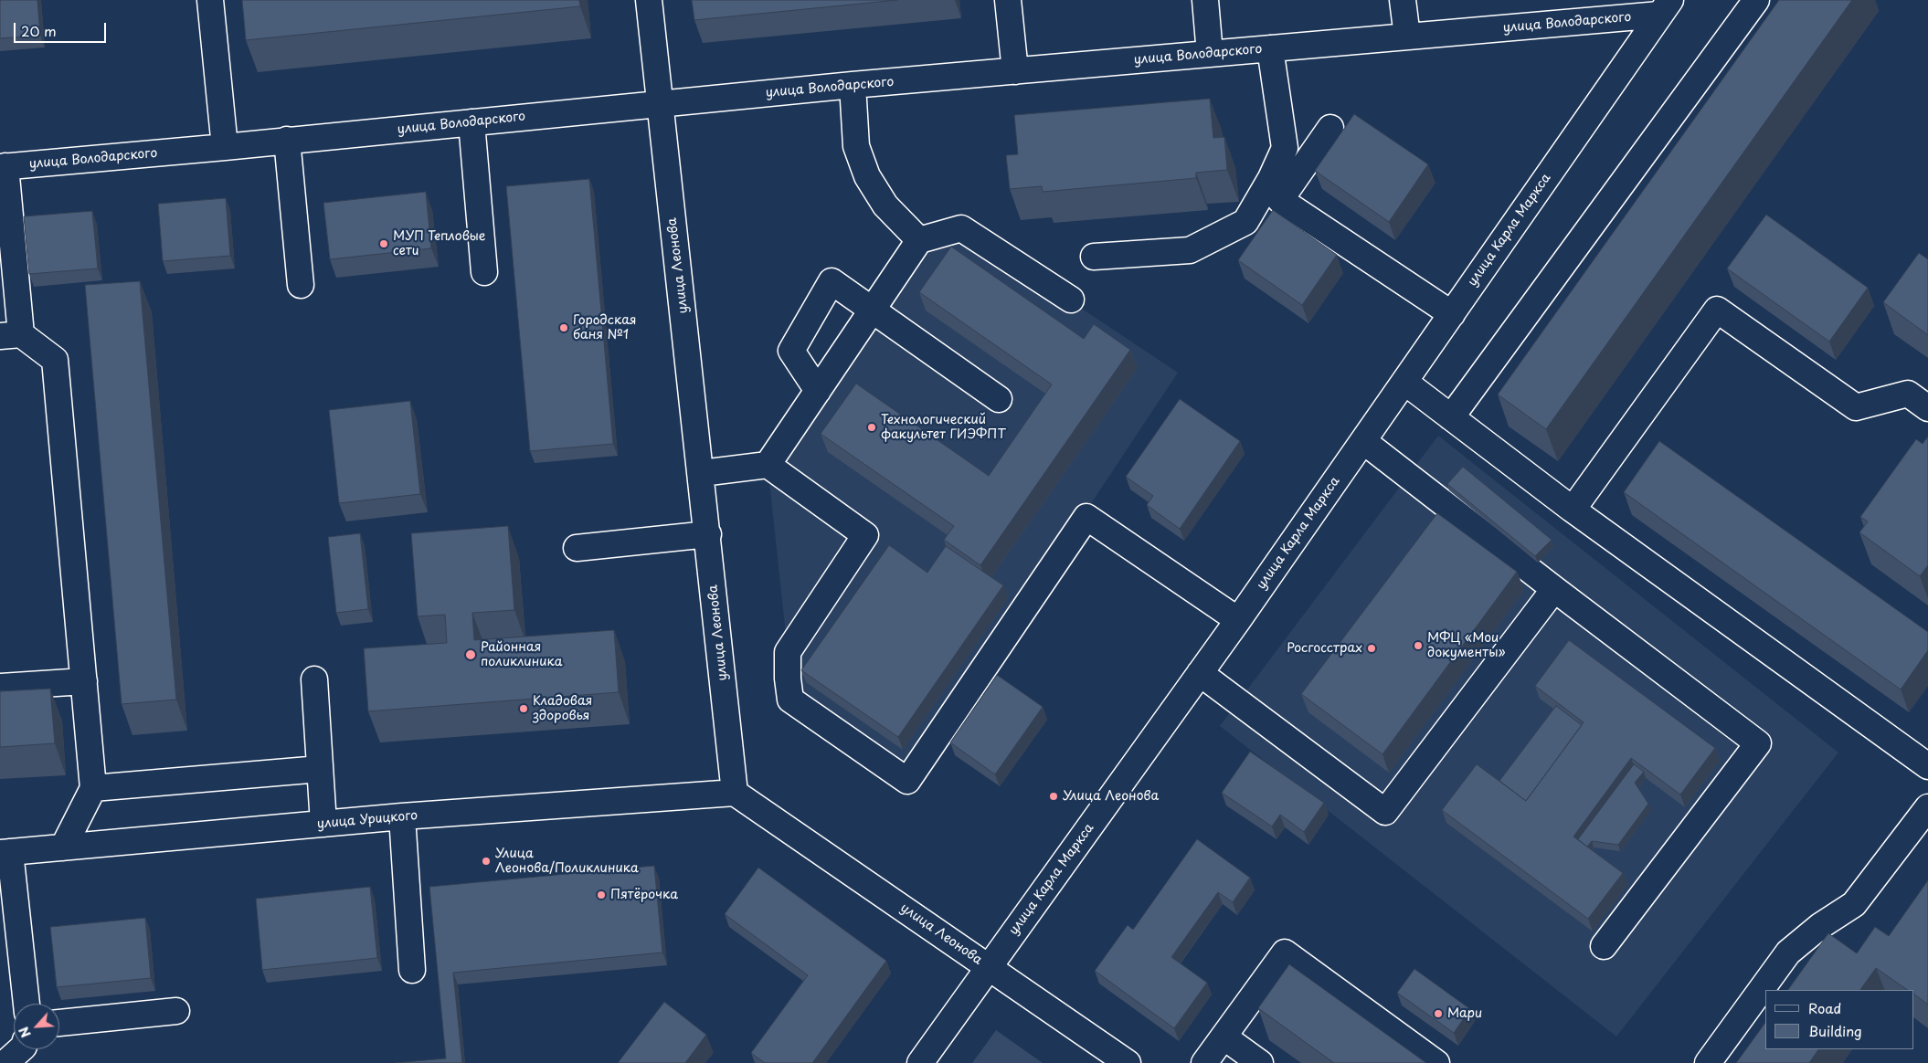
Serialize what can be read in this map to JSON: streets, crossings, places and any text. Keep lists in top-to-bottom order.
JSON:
{
  "streets": {
    "street": [
      "улица Володарского",
      "улица Карла Маркса",
      "улица Леонова",
      "улица Урицкого"
    ]
  },
  "crossings": [
    ["улица Володарского", "улица Карла Маркса"],
    ["улица Володарского", "улица Леонова"],
    ["улица Карла Маркса", "улица Леонова"],
    ["улица Леонова", "улица Урицкого"]
  ],
  "places": [
    "МУП Тепловые сети",
    "Городская баня №1",
    "Технологический факультет ГИЭФПТ",
    "МФЦ «Мои документы»",
    "Росгосстрах",
    "Районная поликлиника",
    "Кладовая здоровья",
    "Улица Леонова",
    "Улица Леонова/Поликлиника",
    "Пятёрочка",
    "Мари"
  ],
  "legend": ["Road", "Building"],
  "scale_bar": "20 m",
  "north": "bottom left"
}
